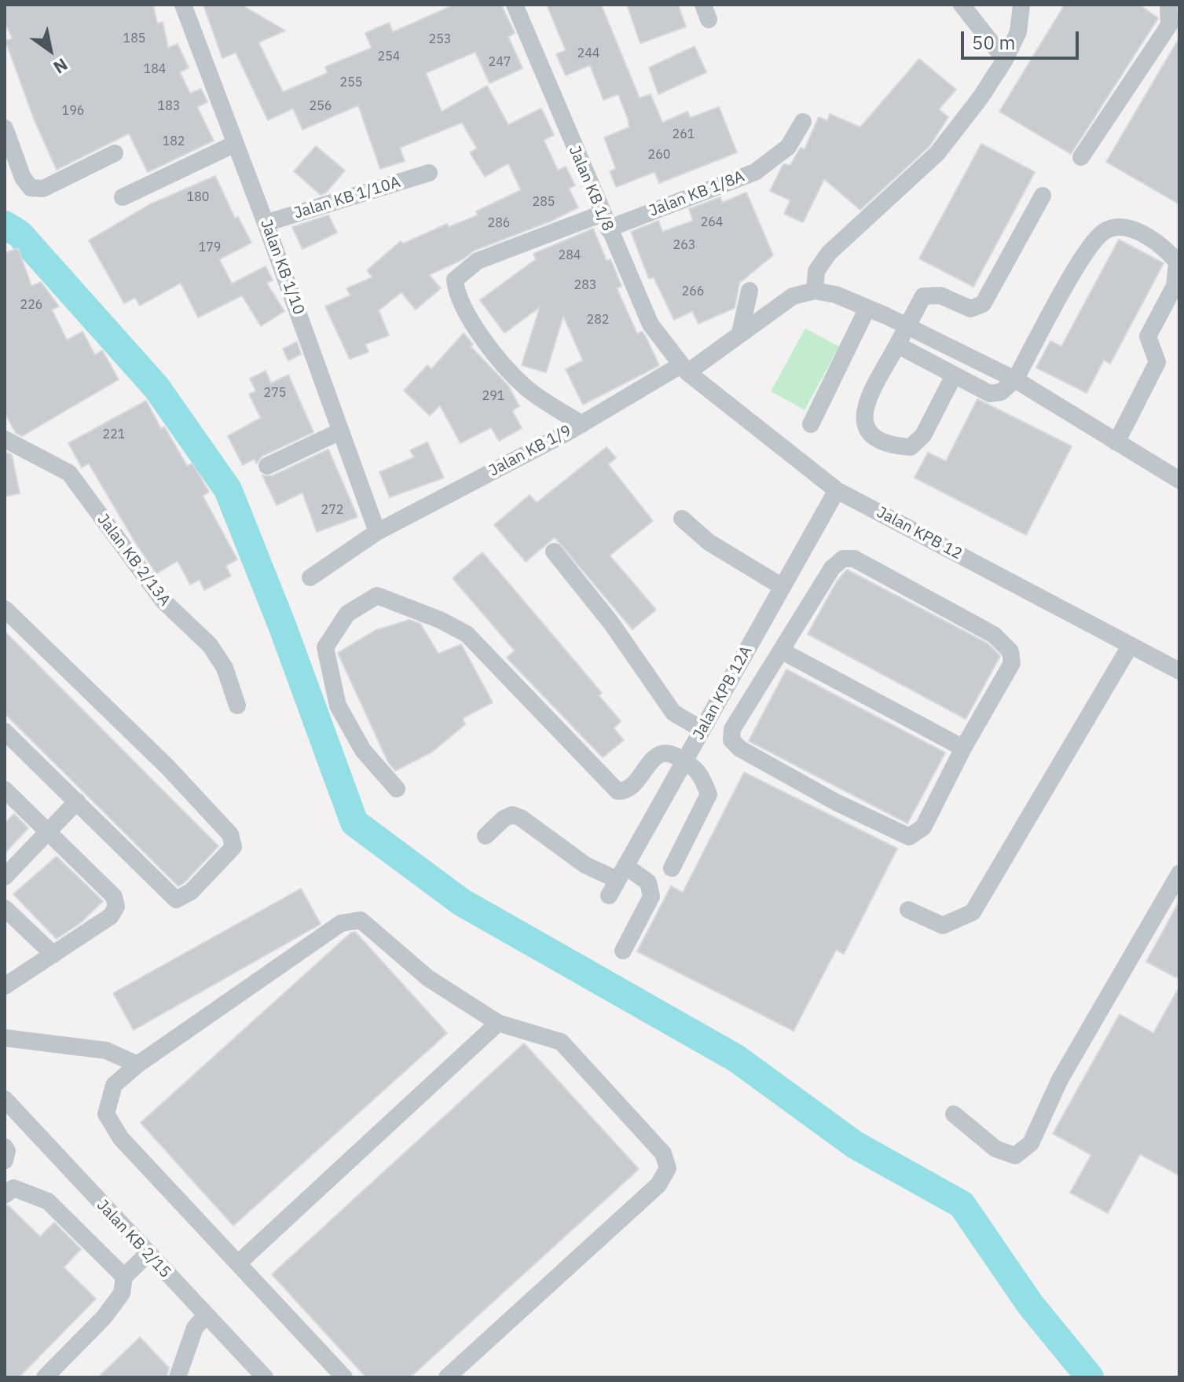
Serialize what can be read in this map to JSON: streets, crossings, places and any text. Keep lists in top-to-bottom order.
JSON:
{
  "streets": {
    "street": [
      "Jalan KB 1/8",
      "Jalan KB 1/8A",
      "Jalan KB 1/10A",
      "Jalan KB 1/10",
      "Jalan KB 1/9",
      "Jalan KPB 12",
      "Jalan KB 2/13A",
      "Jalan KPB 12A",
      "Jalan KB 2/15"
    ]
  },
  "crossings": [
    ["Jalan KB 1/8", "Jalan KB 1/8A"],
    ["Jalan KB 1/8", "Jalan KB 1/9"],
    ["Jalan KB 1/8", "Jalan KPB 12"],
    ["Jalan KB 1/8A", "Jalan KB 1/9"],
    ["Jalan KB 1/10A", "Jalan KB 1/10"],
    ["Jalan KB 1/10", "Jalan KB 1/9"],
    ["Jalan KB 1/9", "Jalan KPB 12"],
    ["Jalan KPB 12", "Jalan KPB 12A"]
  ],
  "house_numbers": [
    "185",
    "253",
    "244",
    "254",
    "247",
    "184",
    "255",
    "183",
    "256",
    "196",
    "261",
    "182",
    "260",
    "180",
    "285",
    "264",
    "286",
    "263",
    "179",
    "284",
    "283",
    "266",
    "226",
    "282",
    "275",
    "291",
    "221",
    "272"
  ],
  "scale_bar": "50 m",
  "north": "bottom right"
}
